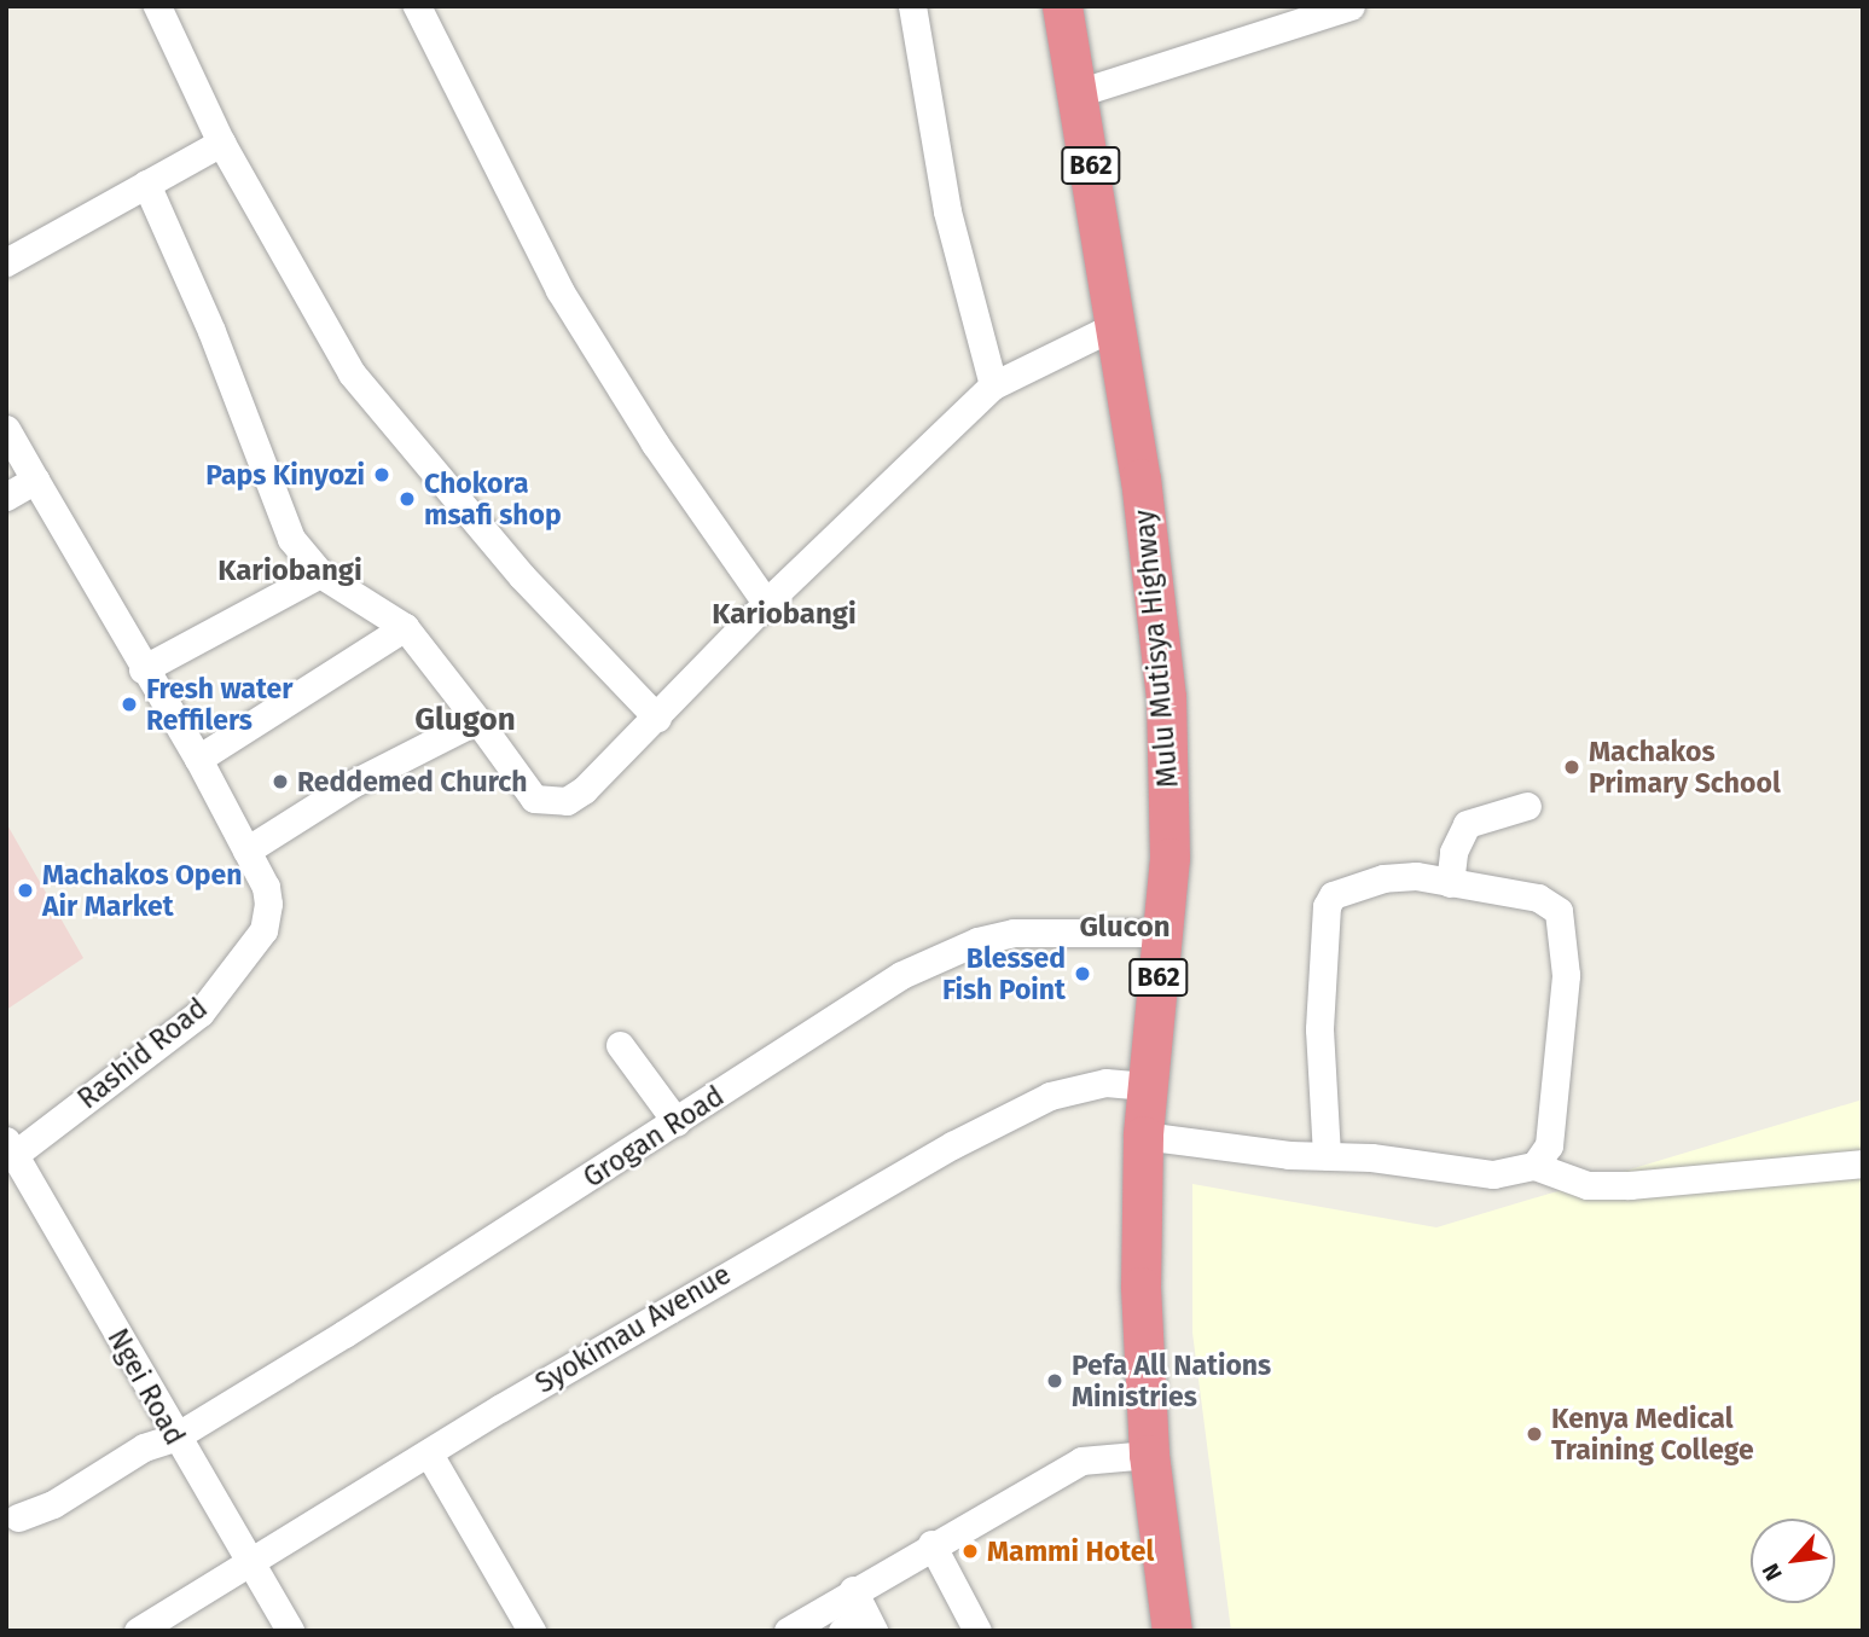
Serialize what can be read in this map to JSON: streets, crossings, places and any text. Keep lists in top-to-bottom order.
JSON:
{
  "streets": {
    "highway": ["B62", "Mulu Mutisya Highway"],
    "street": [
      "Rashid Road",
      "Grogan Road",
      "Syokimau Avenue",
      "Ngei Road"
    ]
  },
  "crossings": [
    ["B62", "Mulu Mutisya Highway"],
    ["Mulu Mutisya Highway", "Grogan Road"],
    ["Mulu Mutisya Highway", "Syokimau Avenue"],
    ["Rashid Road", "Ngei Road"],
    ["Grogan Road", "Ngei Road"],
    ["Syokimau Avenue", "Ngei Road"]
  ],
  "districts": [
    "Kariobangi",
    "Kariobangi",
    "Glugon",
    "Glucon"
  ],
  "places": [
    "Paps Kinyozi",
    "Chokora msafi shop",
    "Fresh water Reffilers",
    "Machakos Primary School",
    "Reddemed Church",
    "Machakos Open Air Market",
    "Blessed Fish Point",
    "Pefa All Nations Ministries",
    "Kenya Medical Training College",
    "Mammi Hotel"
  ],
  "north": "bottom left"
}
